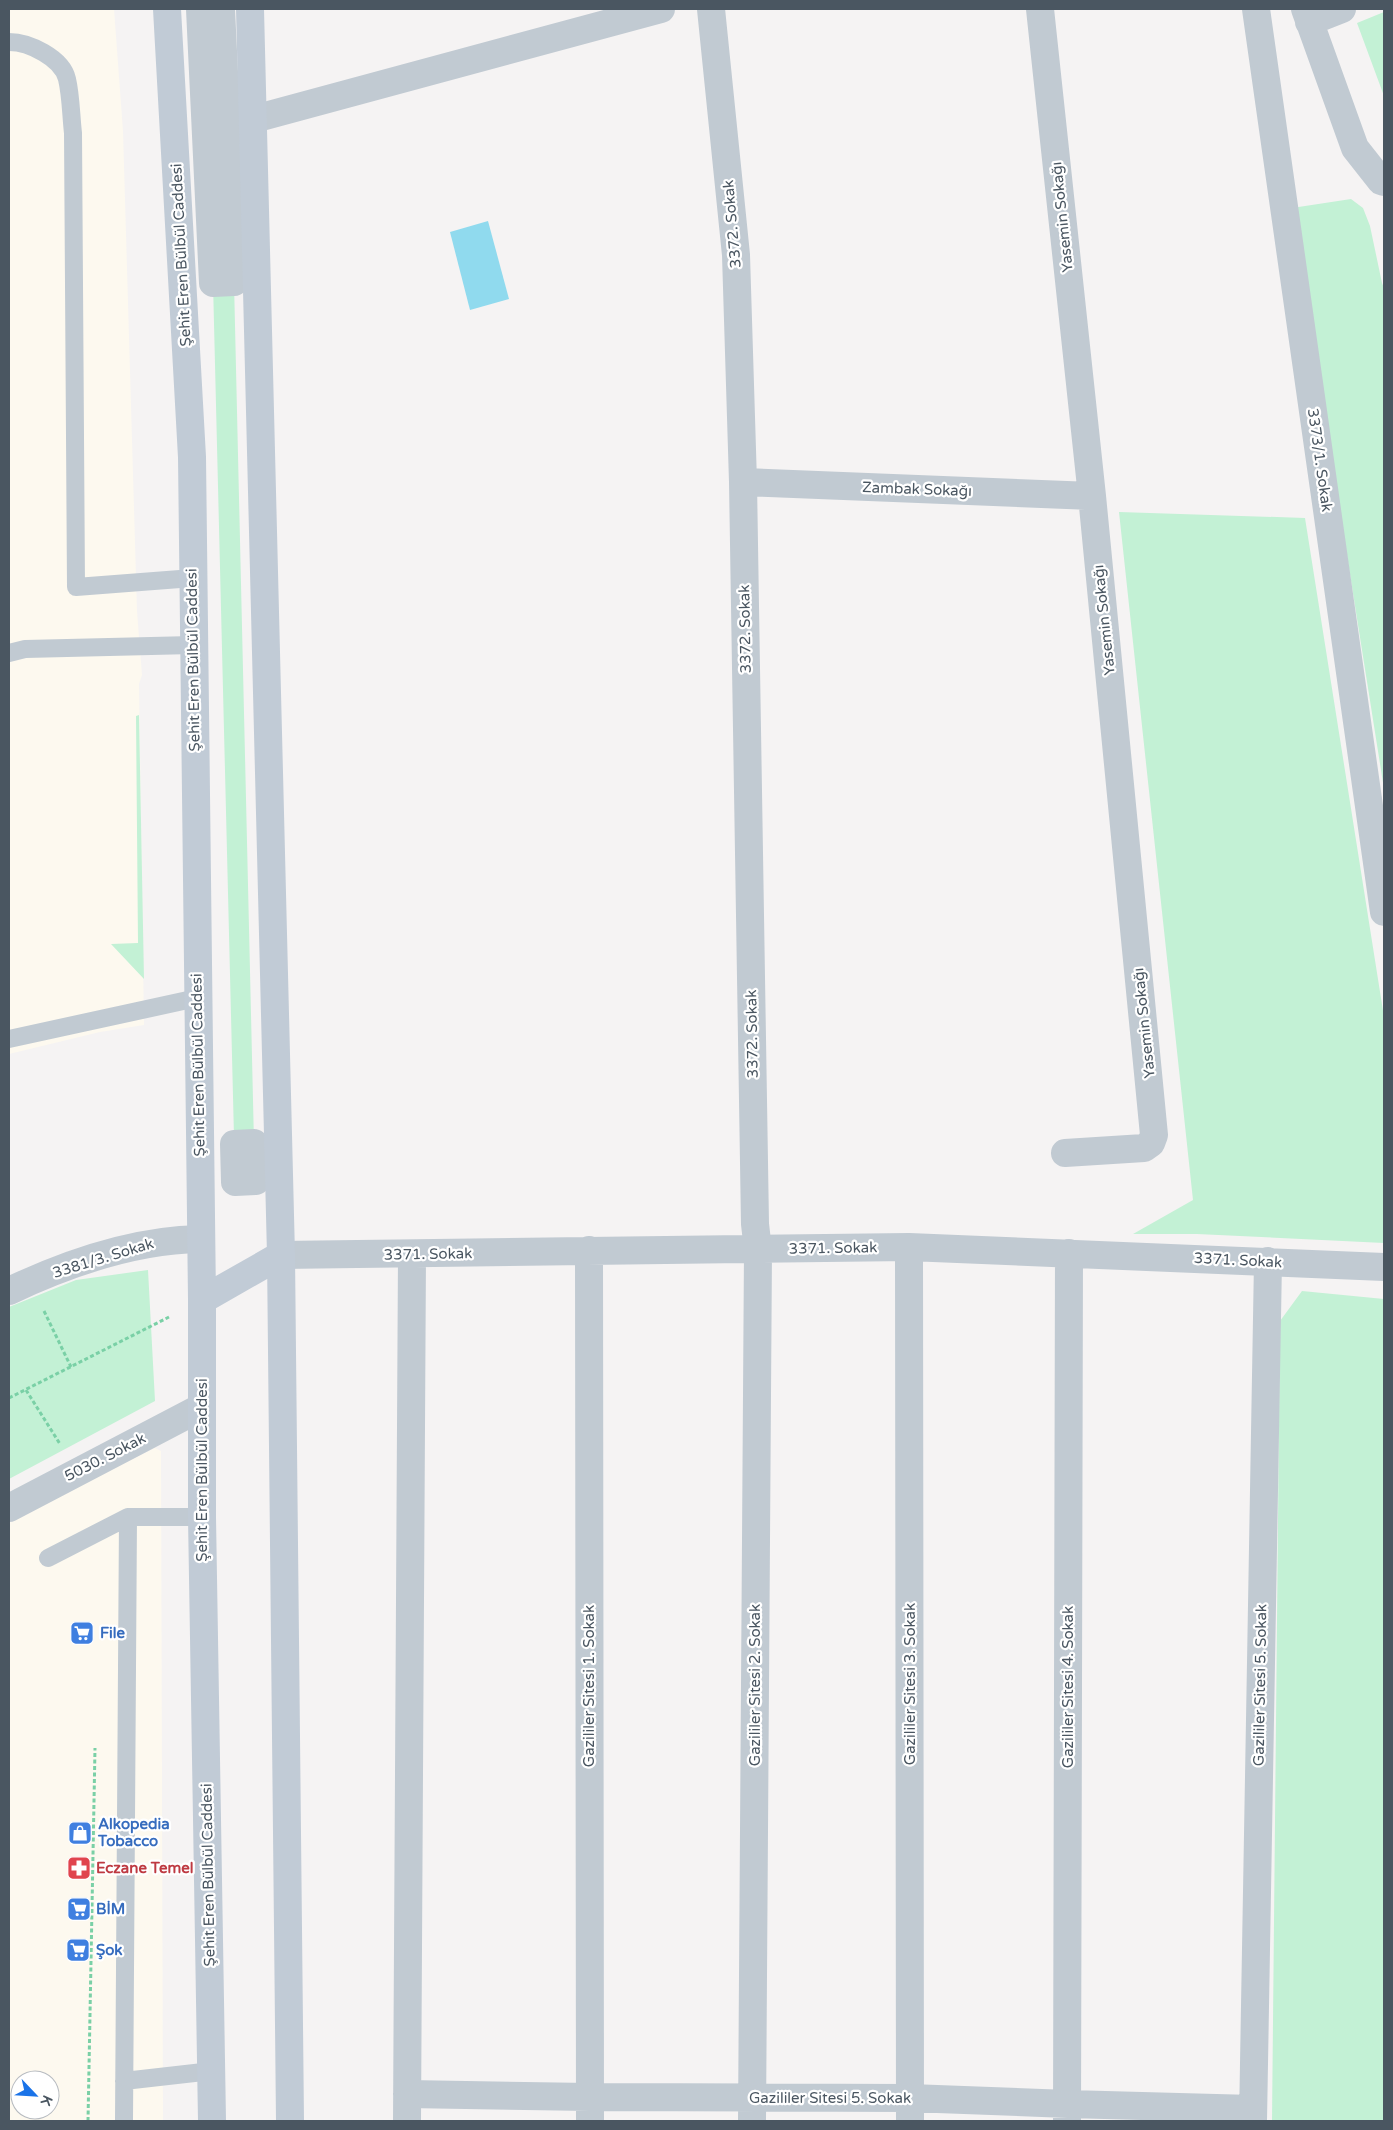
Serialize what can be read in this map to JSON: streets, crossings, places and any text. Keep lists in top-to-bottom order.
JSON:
{
  "streets": {
    "main road": ["Şehit Eren Bülbül Caddesi"],
    "street": [
      "Yasemin Sokağı",
      "3372. Sokak",
      "3373/1. Sokak",
      "Zambak Sokağı",
      "3371. Sokak",
      "3381/3. Sokak",
      "5030. Sokak",
      "Gazililer Sitesi 3. Sokak",
      "Gazililer Sitesi 2. Sokak",
      "Gazililer Sitesi 5. Sokak",
      "Gazililer Sitesi 1. Sokak",
      "Gazililer Sitesi 4. Sokak"
    ]
  },
  "crossings": [
    ["Yasemin Sokağı", "Zambak Sokağı"],
    ["3372. Sokak", "Zambak Sokağı"],
    ["3372. Sokak", "3371. Sokak"],
    ["3372. Sokak", "Gazililer Sitesi 2. Sokak"],
    ["Şehit Eren Bülbül Caddesi", "3381/3. Sokak"],
    ["Şehit Eren Bülbül Caddesi", "5030. Sokak"],
    ["3371. Sokak", "Gazililer Sitesi 3. Sokak"],
    ["3371. Sokak", "Gazililer Sitesi 2. Sokak"],
    ["3371. Sokak", "Gazililer Sitesi 5. Sokak"],
    ["3371. Sokak", "Gazililer Sitesi 1. Sokak"],
    ["3371. Sokak", "Gazililer Sitesi 4. Sokak"],
    ["Gazililer Sitesi 3. Sokak", "Gazililer Sitesi 5. Sokak"],
    ["Gazililer Sitesi 2. Sokak", "Gazililer Sitesi 5. Sokak"],
    ["Gazililer Sitesi 5. Sokak", "Gazililer Sitesi 1. Sokak"],
    ["Gazililer Sitesi 5. Sokak", "Gazililer Sitesi 4. Sokak"]
  ],
  "places": {
    "supermarket": ["File", "BİM", "Şok"],
    "shop": ["Alkopedia Tobacco"],
    "pharmacy": ["Eczane Temel"]
  },
  "north": "bottom right"
}
